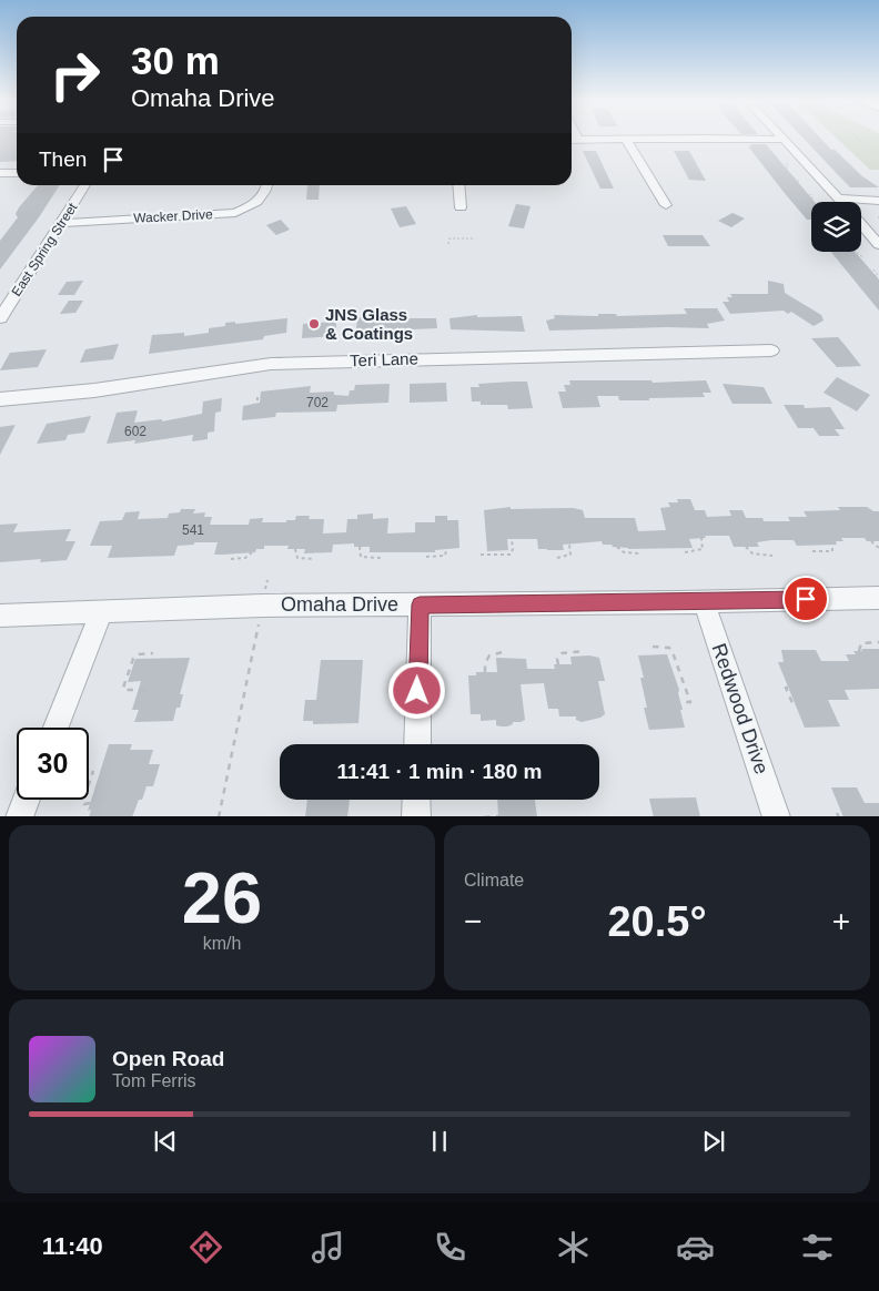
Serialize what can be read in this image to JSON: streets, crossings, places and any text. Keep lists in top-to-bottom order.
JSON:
{
  "streets": {
    "street": [
      "Wacker Drive",
      "East Spring Street",
      "Teri Lane",
      "Omaha Drive",
      "Redwood Drive"
    ]
  },
  "crossings": [
    ["Wacker Drive", "East Spring Street"],
    ["Omaha Drive", "Redwood Drive"]
  ],
  "places": ["JNS Glass & Coatings"],
  "house_numbers": ["702", "602", "541"],
  "page": {
    "turn": ["30 m", "Omaha Drive"],
    "then": "Then",
    "limit": "30",
    "trip": "11:41 · 1 min · 180 m",
    "tile": [
      ["26", "km/h"],
      "Climate"
    ],
    "heat": ["−", "20.5°", "+"],
    "song": ["Open Road", "Tom Ferris"],
    "tabs": "11:40"
  }
}
